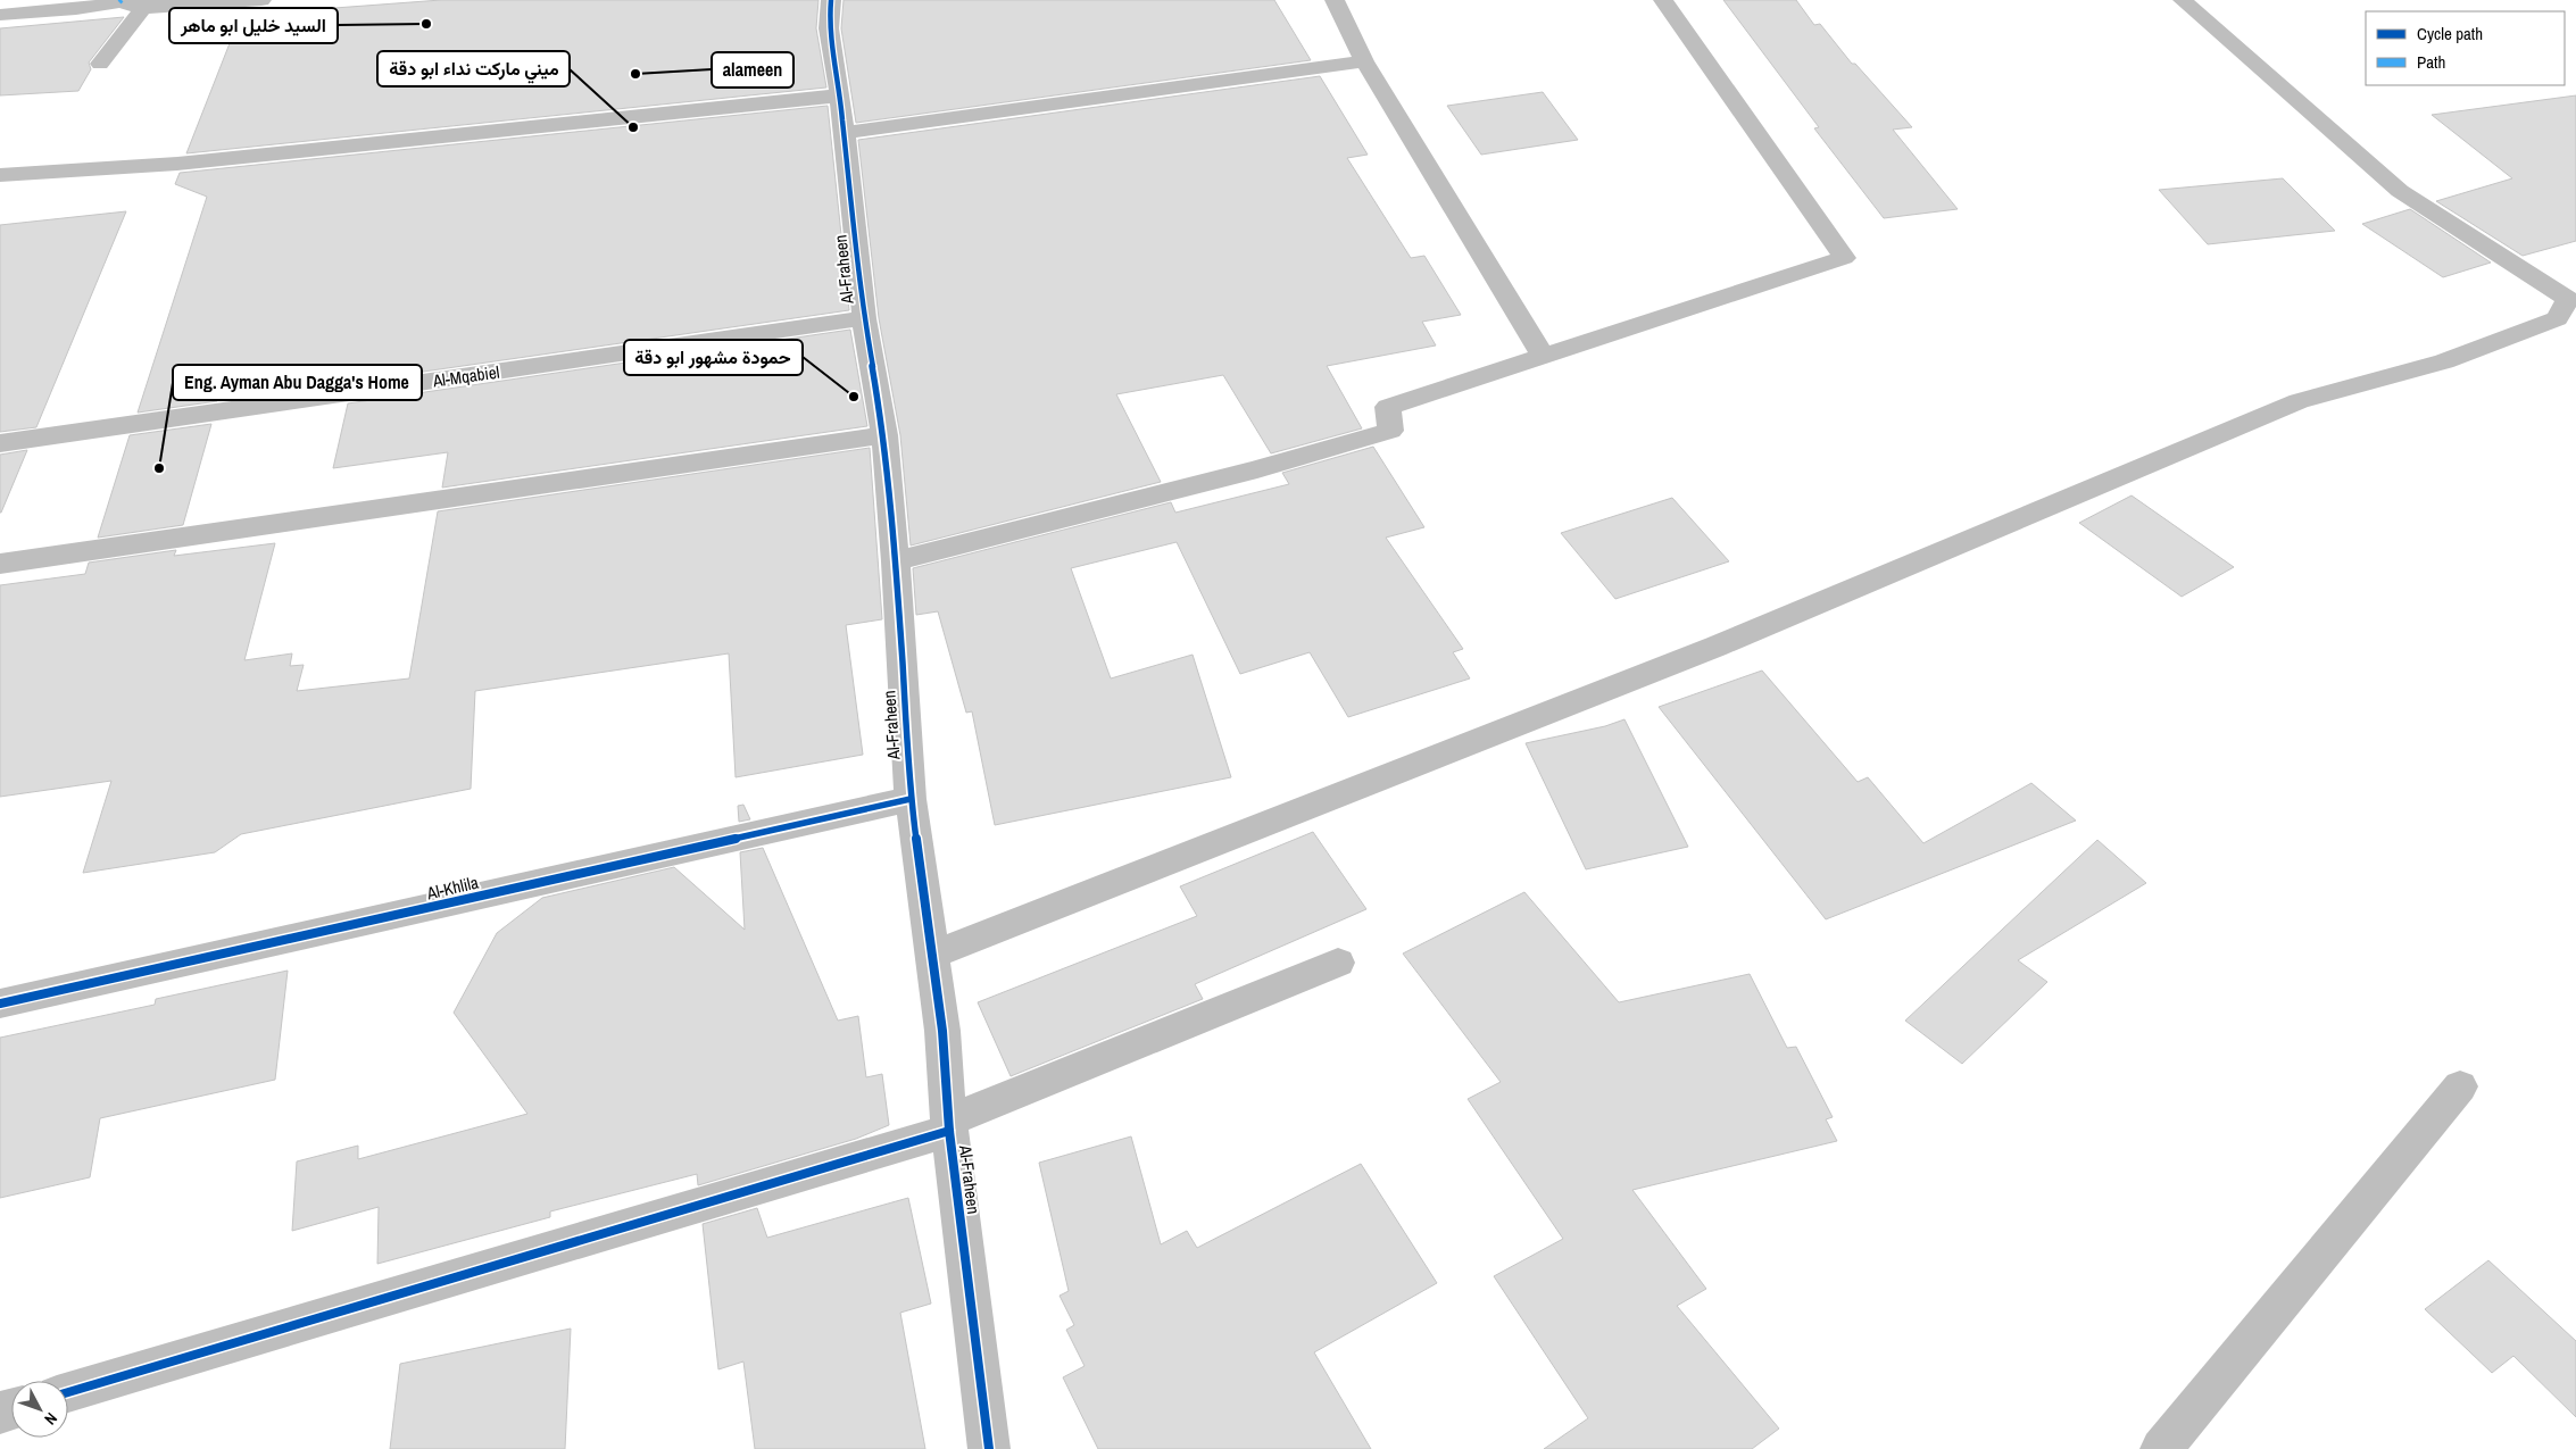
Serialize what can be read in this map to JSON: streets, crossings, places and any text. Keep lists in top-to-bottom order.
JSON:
{
  "streets": {
    "street": ["Al-Fraheen", "Al-Mqabiel", "Al-Khlila"]
  },
  "crossings": [
    ["Al-Fraheen", "Al-Mqabiel"],
    ["Al-Fraheen", "Al-Khlila"]
  ],
  "places": [
    "السيد خليل ابو ماهر",
    "alameen",
    "ميني ماركت نداء ابو دقة",
    "حمودة مشهور ابو دقة",
    "Eng. Ayman Abu Dagga's Home"
  ],
  "legend": ["Cycle path", "Path"],
  "north": "bottom right"
}
